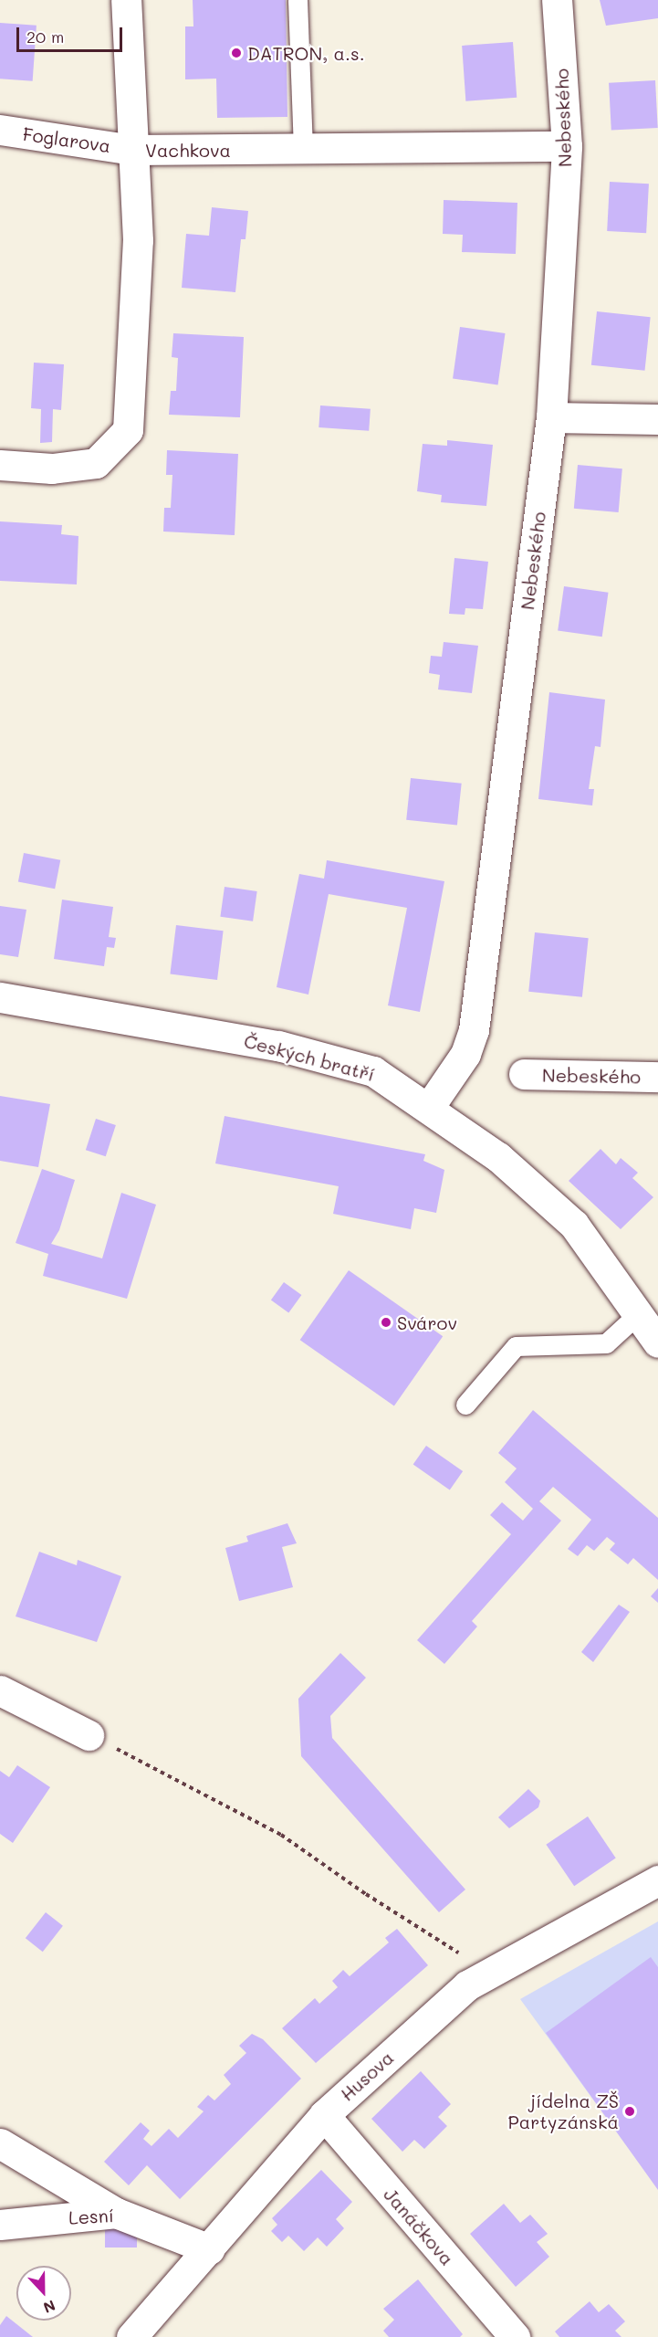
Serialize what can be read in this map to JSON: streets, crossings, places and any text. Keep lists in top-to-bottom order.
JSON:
{
  "streets": {
    "street": [
      "Nebeského",
      "Foglarova",
      "Vachkova",
      "Českých bratří",
      "Husova",
      "Lesní",
      "Janáčkova"
    ]
  },
  "crossings": [
    ["Nebeského", "Vachkova"],
    ["Nebeského", "Českých bratří"],
    ["Foglarova", "Vachkova"],
    ["Husova", "Lesní"],
    ["Husova", "Janáčkova"]
  ],
  "places": ["DATRON, a.s.", "Svárov", "jídelna ZŠ Partyzánská"],
  "scale_bar": "20 m",
  "north": "bottom"
}
